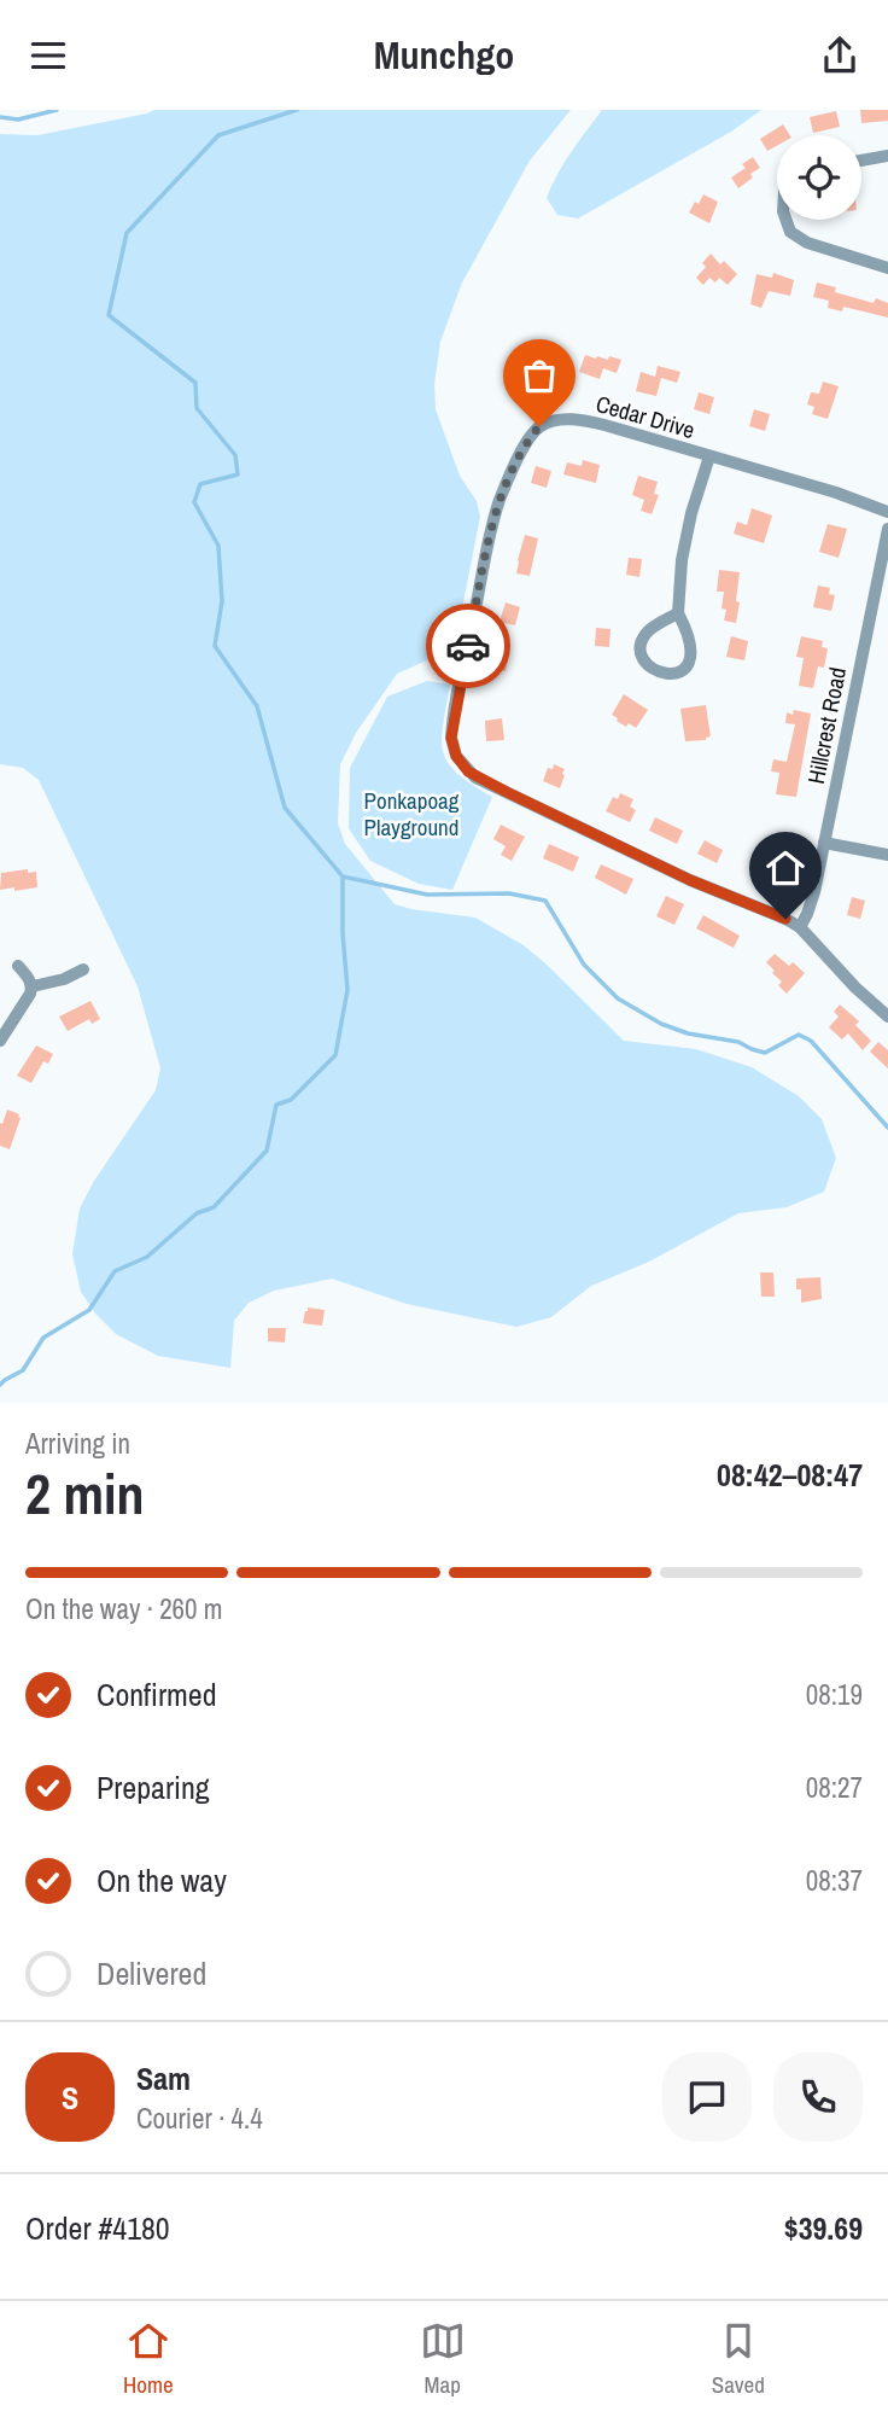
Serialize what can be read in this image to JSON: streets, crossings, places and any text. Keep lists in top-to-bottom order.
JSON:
{
  "streets": {
    "street": ["Cedar Drive", "Hillcrest Road"]
  },
  "crossings": [
    ["Cedar Drive", "Hillcrest Road"]
  ],
  "parks": ["Ponkapoag Playground"],
  "page": {
    "header": "Munchgo",
    "heading": ["2 min", "Arriving in", "08:42–08:47"],
    "panel": [
      "Sam",
      "Courier · 4.4",
      "Order #4180",
      "$39.69"
    ],
    "bar": "On the way · 260 m",
    "list": [
      ["Confirmed", "08:19"],
      ["Preparing", "08:27"],
      ["On the way", "08:37"],
      "Delivered"
    ],
    "round": "S",
    "tabs": ["Home", "Map", "Saved"]
  }
}
